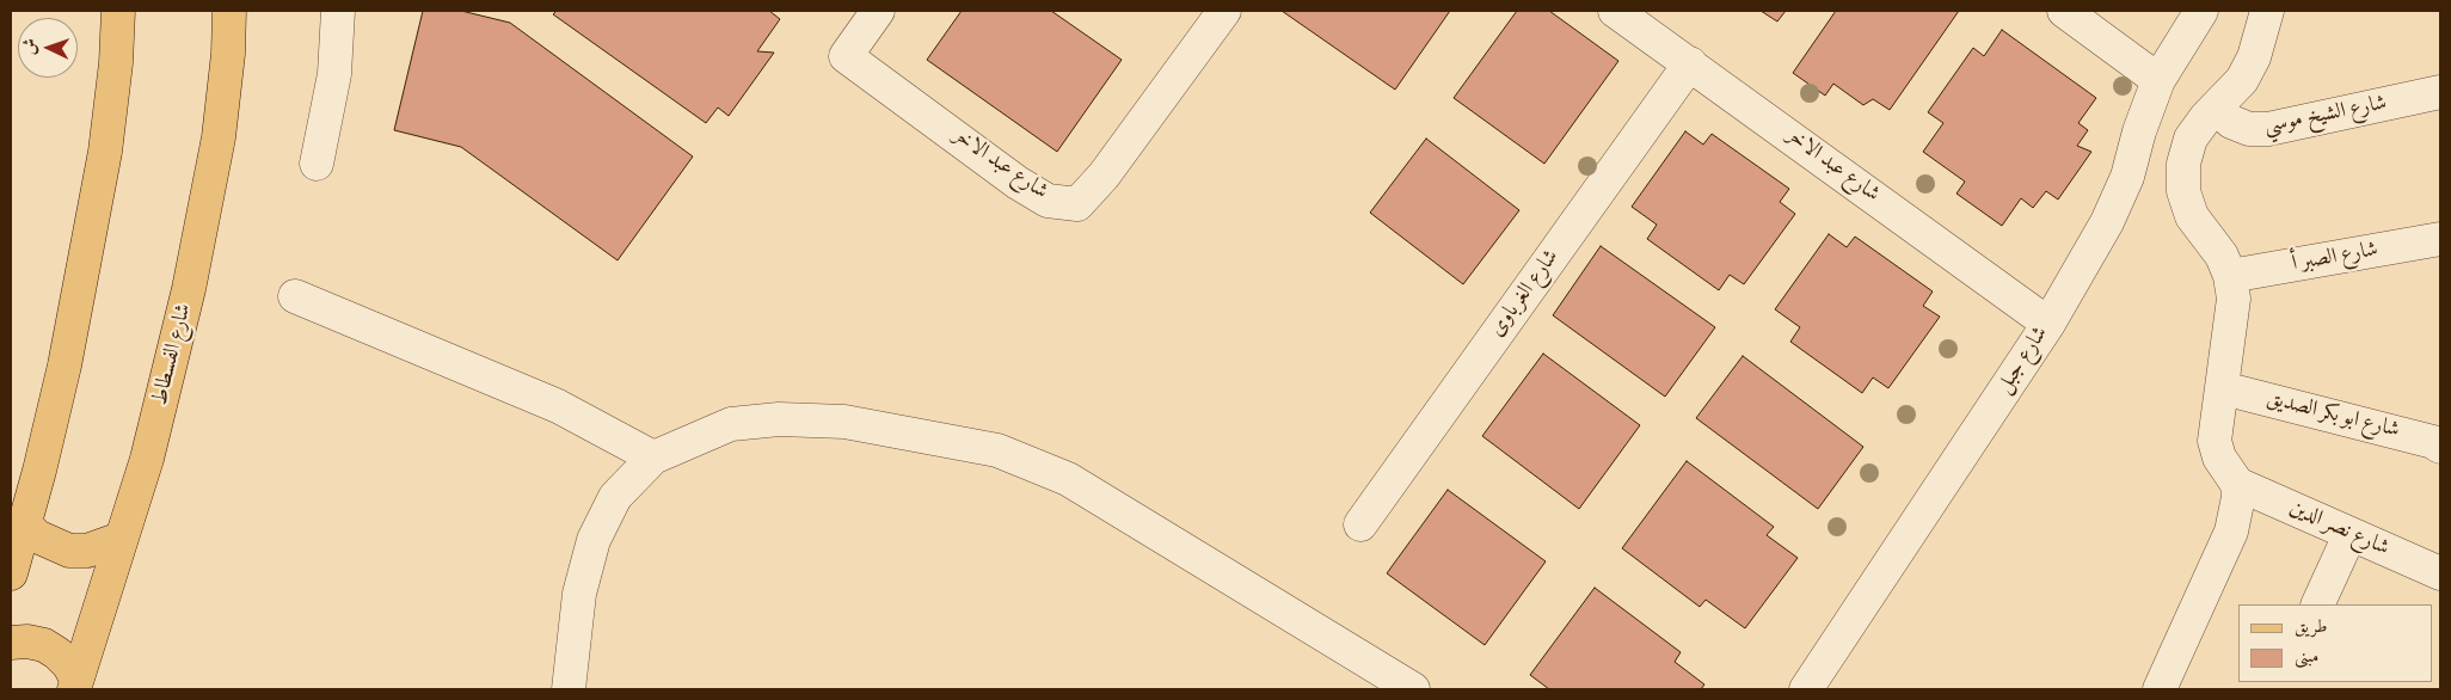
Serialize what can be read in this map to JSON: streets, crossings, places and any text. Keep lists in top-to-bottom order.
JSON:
{
  "streets": {
    "main road": ["شارع الفسطاط"],
    "street": [
      "شارع الشيخ موسي",
      "شارع عبد الاخر",
      "شارع الصبر أ",
      "شارع الغرباوى",
      "شارع جبل",
      "شارع ابو بكر الصديق",
      "شارع نصر الدين"
    ]
  },
  "crossings": [
    ["شارع عبد الاخر", "شارع الغرباوى"],
    ["شارع عبد الاخر", "شارع جبل"]
  ],
  "legend": ["طريق", "مبنى"],
  "north": "left"
}
